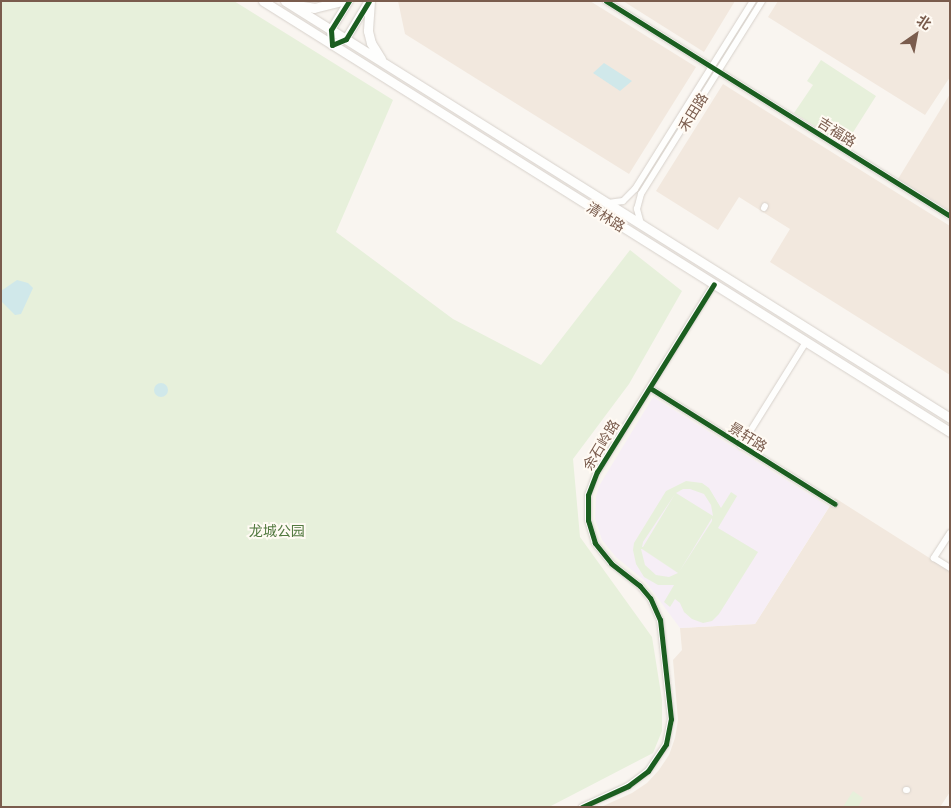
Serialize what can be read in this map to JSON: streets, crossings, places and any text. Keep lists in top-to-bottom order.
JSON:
{
  "streets": {
    "main road": ["清林路"],
    "street": [
      "禾田路",
      "吉福路",
      "景轩路",
      "余石岭路"
    ]
  },
  "crossings": [
    ["禾田路", "吉福路"],
    ["禾田路", "清林路"],
    ["清林路", "余石岭路"],
    ["景轩路", "余石岭路"]
  ],
  "parks": ["龙城公园"],
  "north": "top right"
}
